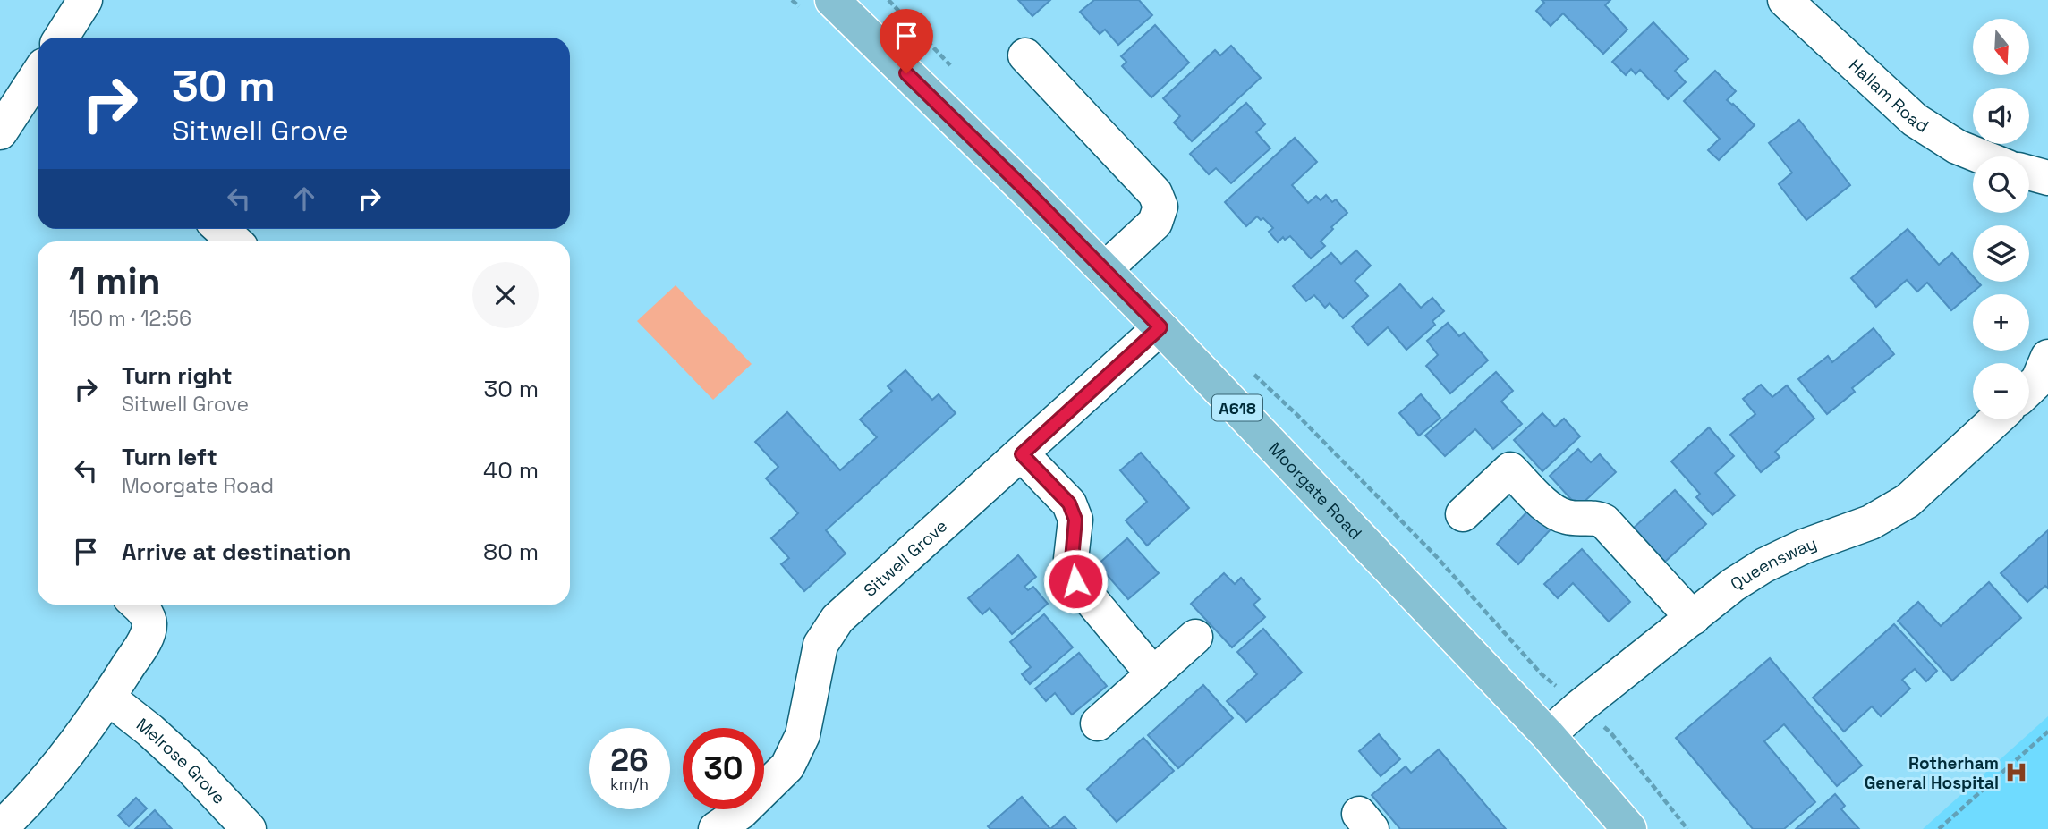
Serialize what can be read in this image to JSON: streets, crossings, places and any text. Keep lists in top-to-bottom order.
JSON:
{
  "streets": {
    "main road": ["A618", "Moorgate Road"],
    "street": [
      "Hallam Road",
      "Sitwell Grove",
      "Queensway",
      "Melrose Grove"
    ]
  },
  "crossings": [
    ["Moorgate Road", "Sitwell Grove"],
    ["Moorgate Road", "Queensway"]
  ],
  "places": {
    "hospital": ["Rotherham General Hospital"]
  },
  "north": "bottom",
  "page": {
    "map_buttons": ["+", "−"],
    "turn": ["30 m", "Sitwell Grove"],
    "heading": ["1 min", "150 m · 12:56"],
    "list": [
      {
        "name": "Turn right",
        "note": "Sitwell Grove",
        "value": "30 m"
      },
      {
        "name": "Turn left",
        "note": "Moorgate Road",
        "value": "40 m"
      },
      {
        "name": "Arrive at destination",
        "value": "80 m"
      }
    ],
    "speed": "26 km/h",
    "limit": "30"
  }
}
